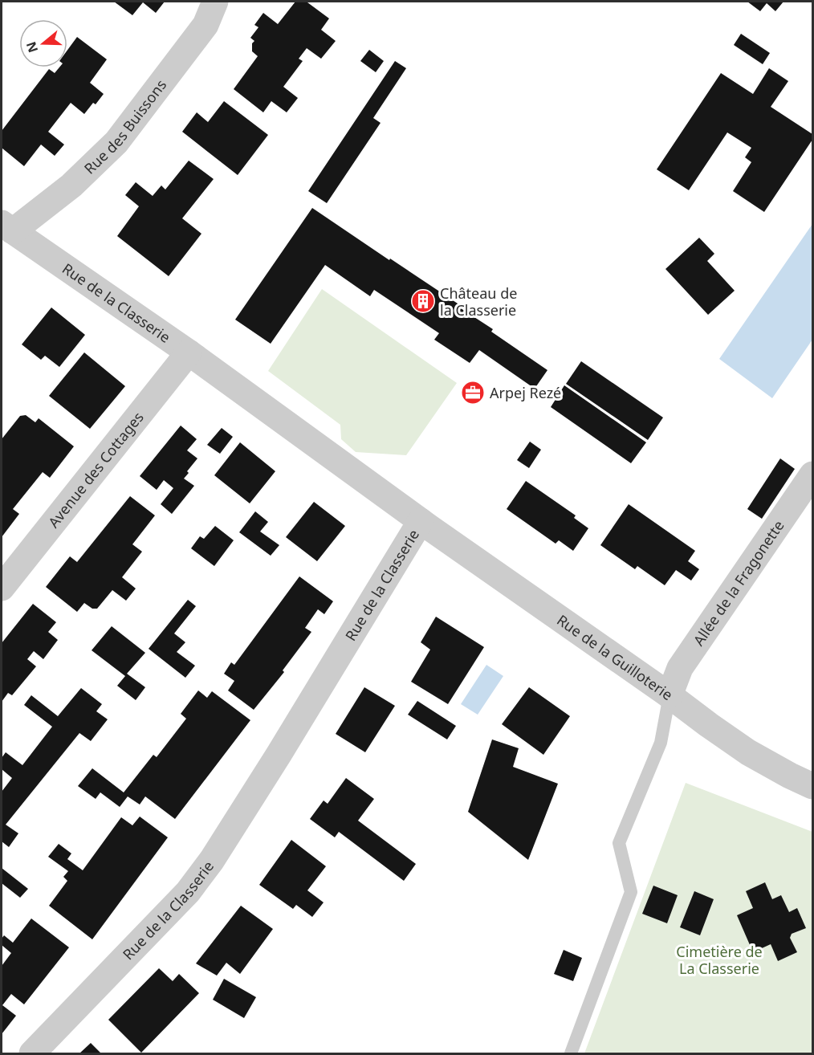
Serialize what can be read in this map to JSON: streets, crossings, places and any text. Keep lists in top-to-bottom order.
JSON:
{
  "streets": {
    "street": [
      "Rue des Buissons",
      "Rue de la Classerie",
      "Avenue des Cottages",
      "Allée de la Fragonette",
      "Rue de la Guilloterie"
    ]
  },
  "crossings": [
    ["Rue des Buissons", "Rue de la Classerie"],
    ["Rue de la Classerie", "Avenue des Cottages"],
    ["Rue de la Classerie", "Rue de la Guilloterie"],
    ["Allée de la Fragonette", "Rue de la Guilloterie"]
  ],
  "parks": ["Cimetière de La Classerie"],
  "places": {
    "building": ["Château de la Classerie"],
    "office": ["Arpej Rezé"]
  },
  "north": "left"
}
